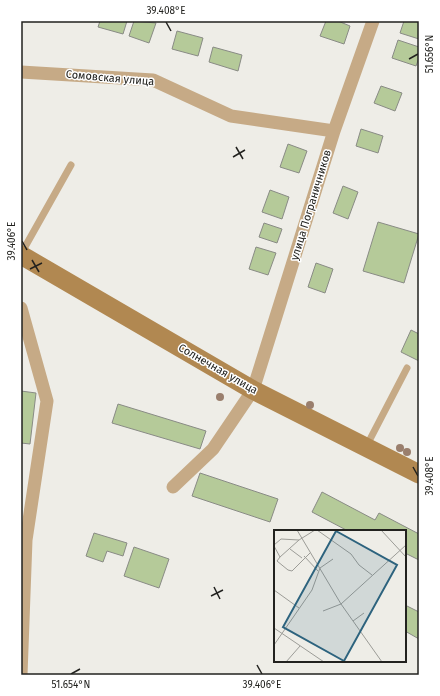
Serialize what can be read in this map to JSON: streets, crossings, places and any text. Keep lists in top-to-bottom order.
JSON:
{
  "streets": {
    "street": ["Сомовская улица", "улица Пограничников", "Солнечная улица"]
  },
  "crossings": [
    ["Сомовская улица", "улица Пограничников"],
    ["улица Пограничников", "Солнечная улица"]
  ],
  "coordinates": [
    "39.408°E",
    "51.656°N",
    "39.406°E",
    "51.654°N"
  ]
}
